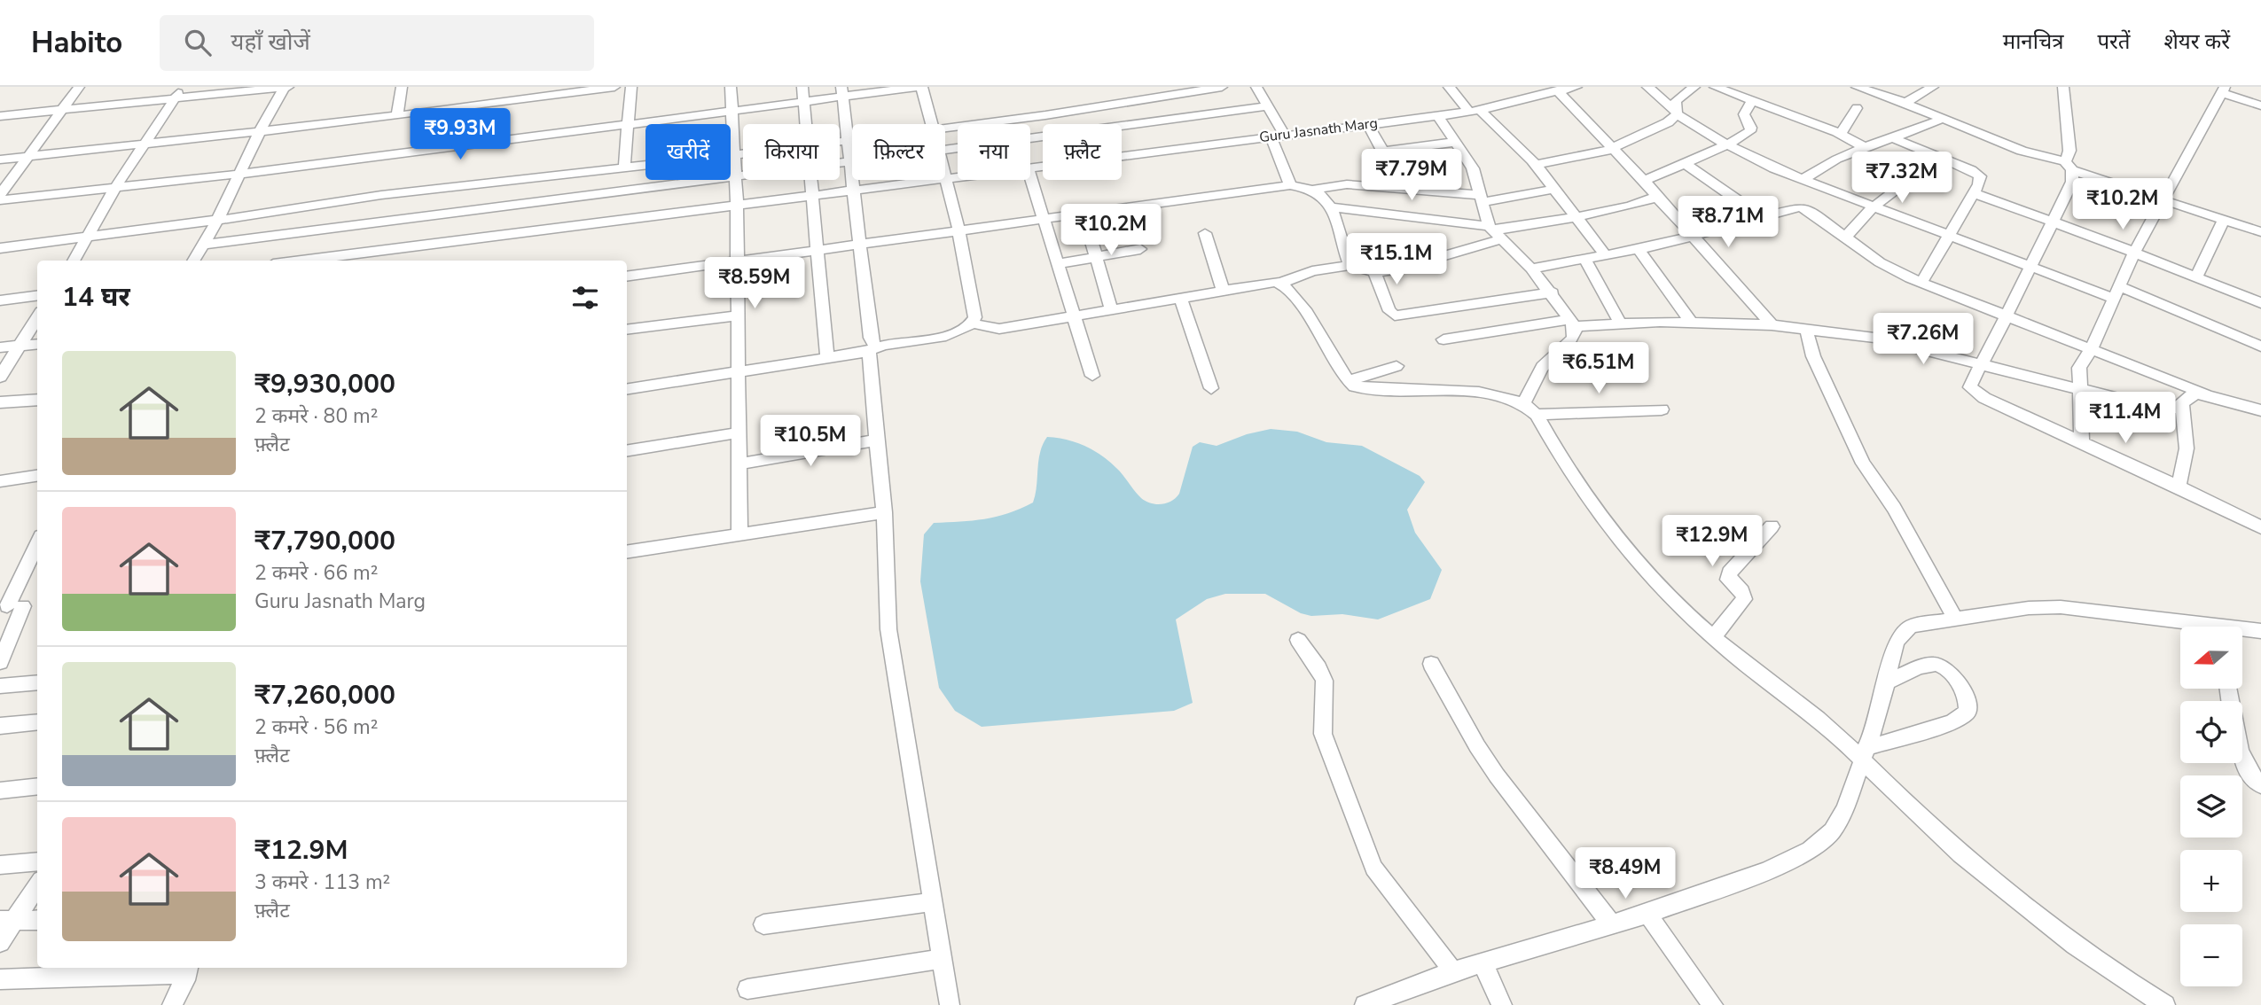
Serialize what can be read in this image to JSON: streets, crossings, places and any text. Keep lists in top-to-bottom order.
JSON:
{
  "streets": {
    "street": ["Guru Jasnath Marg"]
  },
  "north": "left",
  "page": {
    "header": "Habito",
    "search": "यहाँ खोजें",
    "nav": ["मानचित्र", "परतें", "शेयर करें"],
    "price": [
      "₹9.93M",
      "₹7.79M",
      "₹7.32M",
      "₹10.2M",
      "₹8.71M",
      "₹10.2M",
      "₹15.1M",
      "₹8.59M",
      "₹7.26M",
      "₹6.51M",
      "₹11.4M",
      "₹10.5M",
      "₹12.9M",
      "₹8.49M"
    ],
    "chip": [
      "खरीदें",
      "किराया",
      "फ़िल्टर",
      "नया",
      "फ़्लैट"
    ],
    "heading": "14 घर",
    "list": [
      {
        "name": "₹9,930,000",
        "note": "2 कमरे · 80 m² · फ़्लैट"
      },
      {
        "name": "₹7,790,000",
        "note": "2 कमरे · 66 m² · Guru Jasnath Marg"
      },
      {
        "name": "₹7,260,000",
        "note": "2 कमरे · 56 m² · फ़्लैट"
      },
      {
        "name": "₹12.9M",
        "note": "3 कमरे · 113 m² · फ़्लैट"
      }
    ],
    "map_buttons": ["+", "−"]
  }
}
